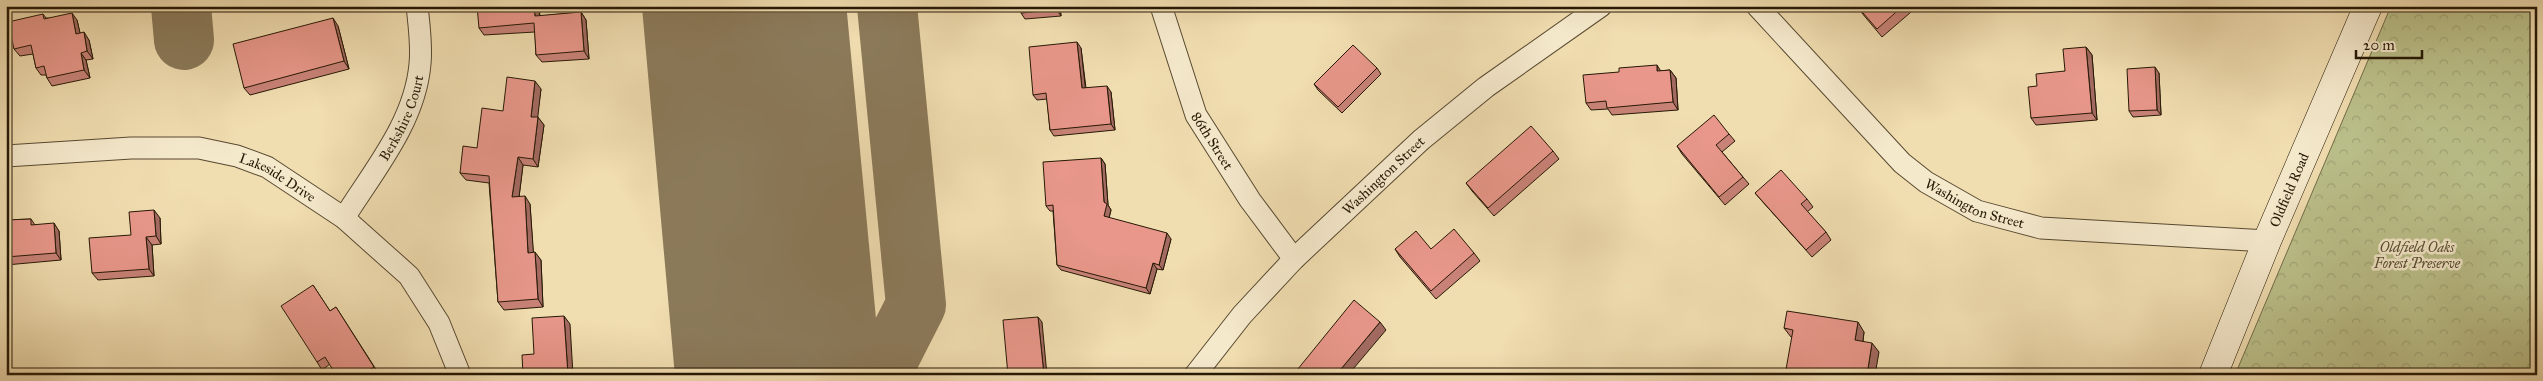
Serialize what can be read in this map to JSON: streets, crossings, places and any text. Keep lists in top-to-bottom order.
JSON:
{
  "streets": {
    "street": [
      "Berkshire Court",
      "86th Street",
      "Washington Street",
      "Lakeside Drive",
      "Oldfield Road"
    ]
  },
  "crossings": [
    ["Berkshire Court", "Lakeside Drive"],
    ["86th Street", "Washington Street"],
    ["Washington Street", "Oldfield Road"]
  ],
  "parks": ["Oldfield Oaks Forest Preserve"],
  "scale_bar": "20 m"
}
